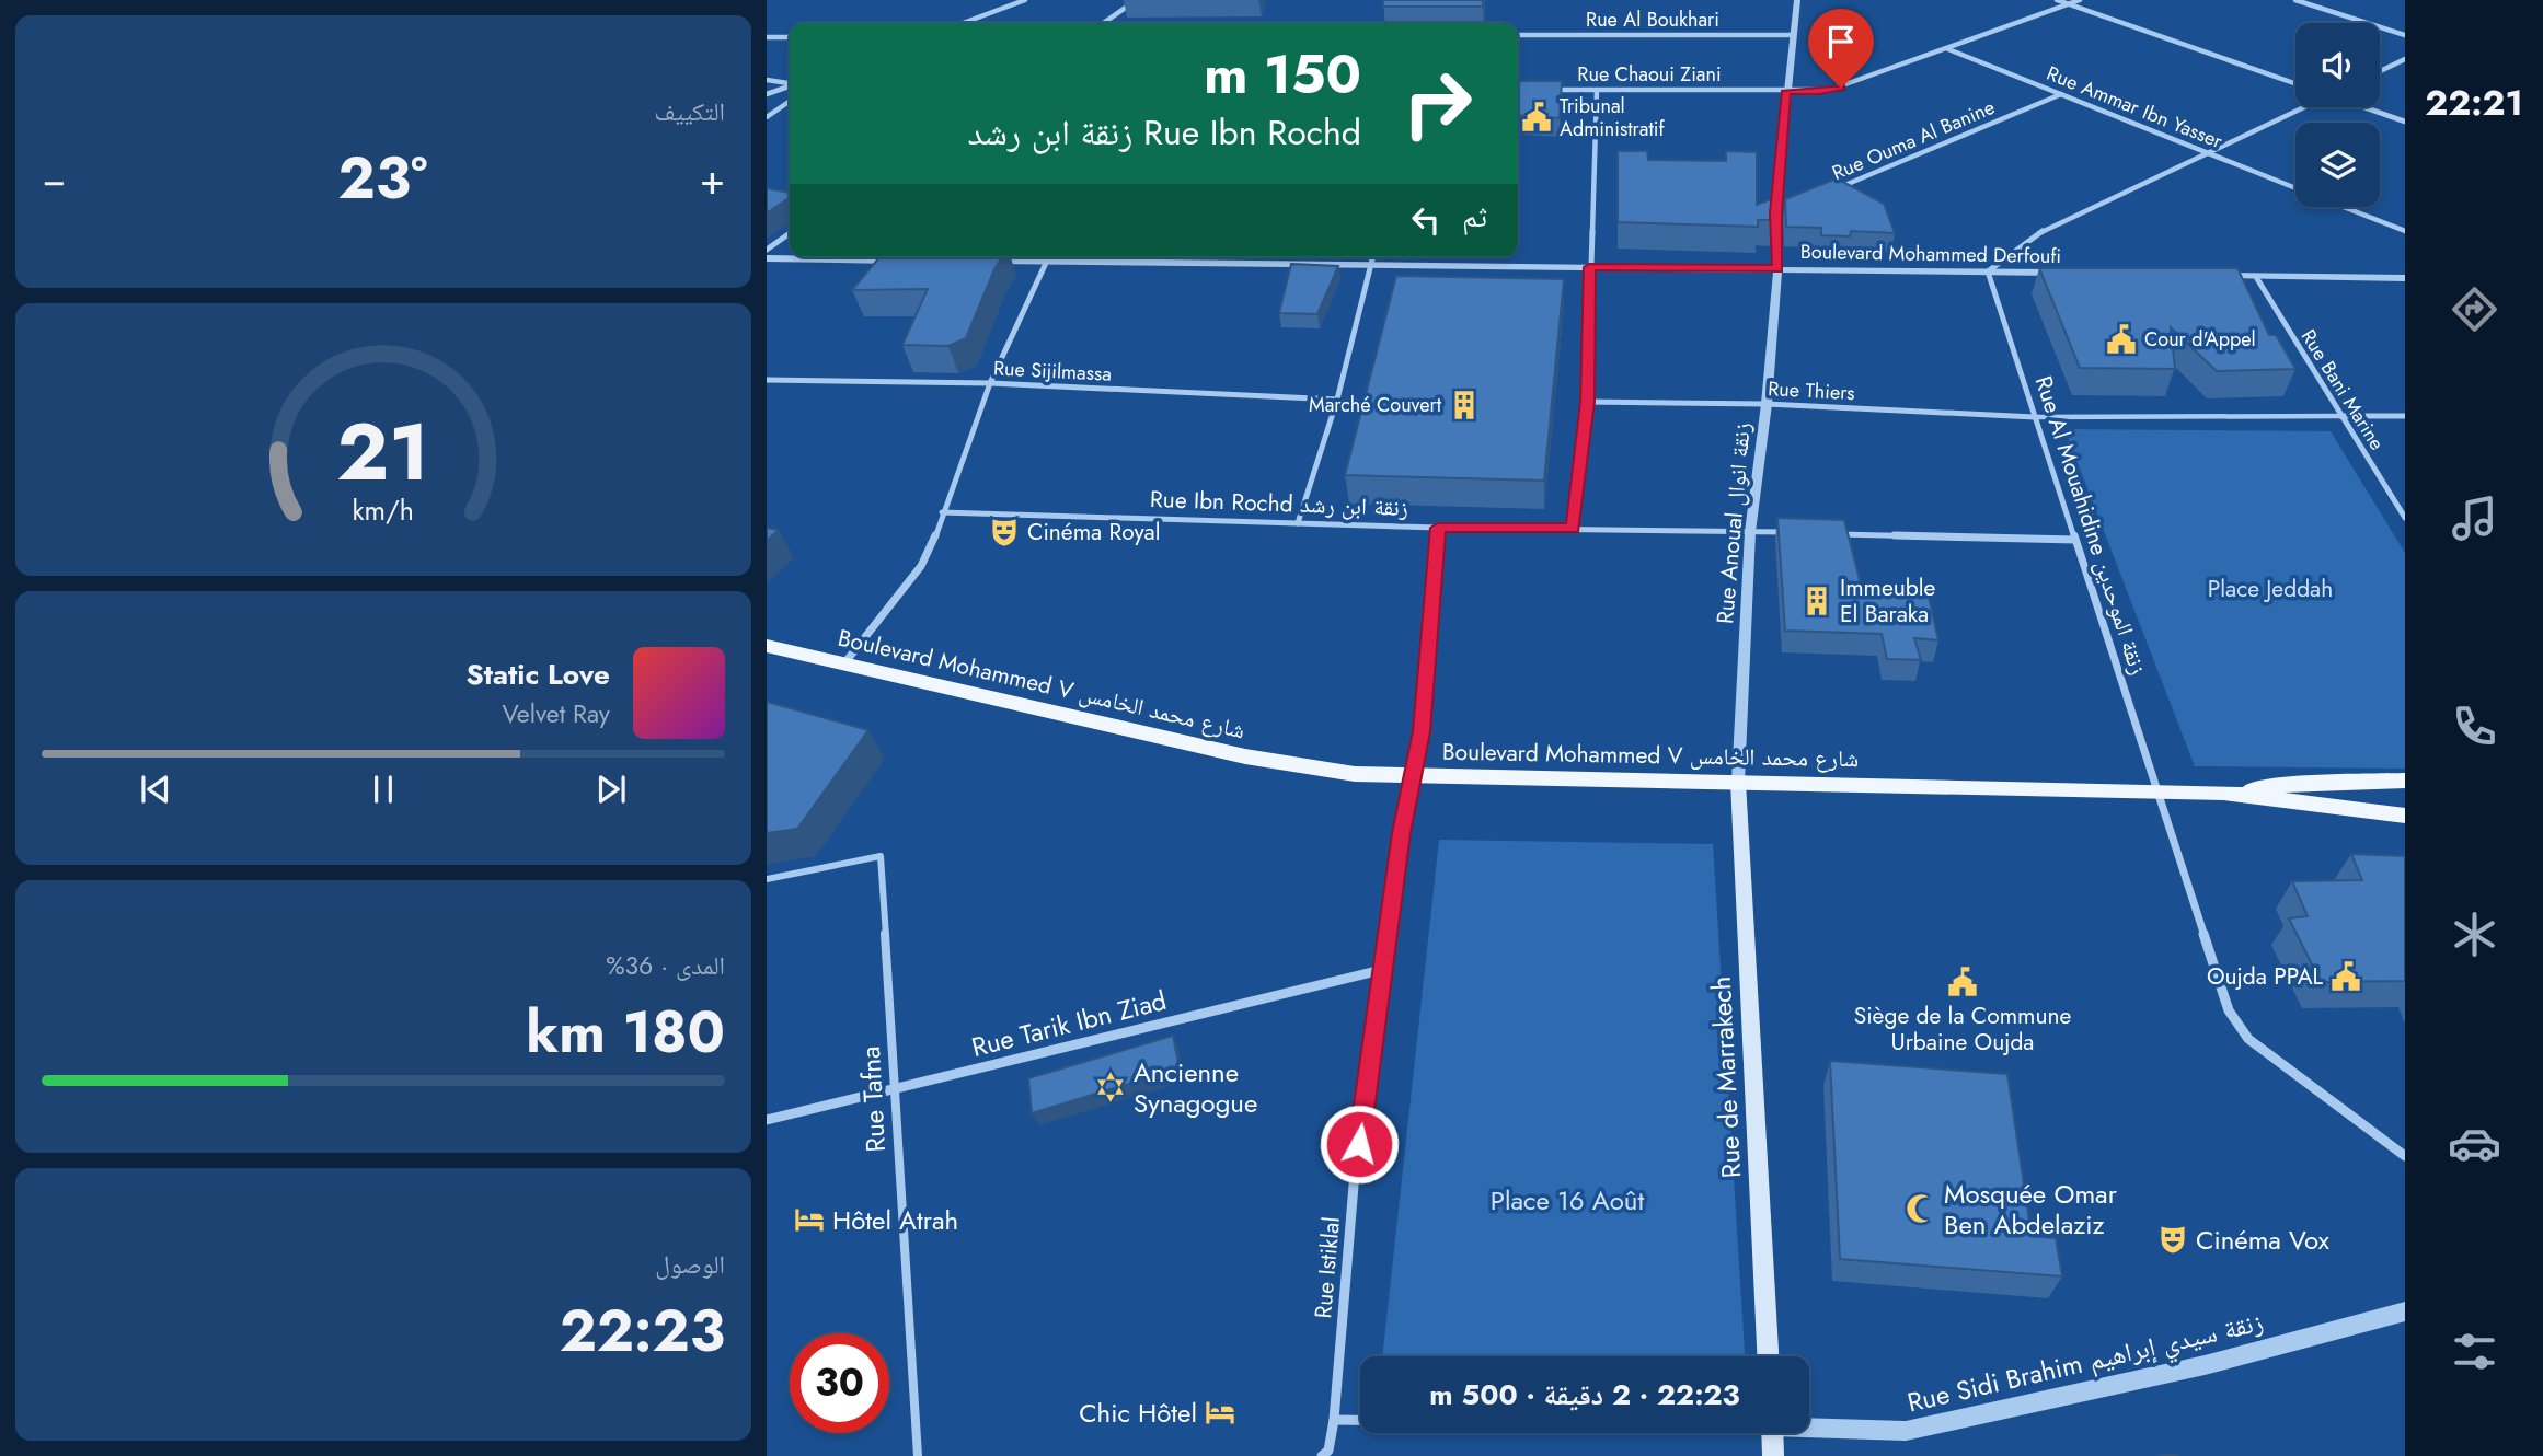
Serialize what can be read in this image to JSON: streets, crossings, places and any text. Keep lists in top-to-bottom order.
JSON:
{
  "streets": {
    "main road": ["Boulevard Mohammed V شارع محمد الخامس", "Rue de Marrakech"],
    "street": [
      "Rue Al Boukhari",
      "Rue Chaoui Ziani",
      "Rue Ammar Ibn Yasser",
      "Rue Ouma Al Banine",
      "Boulevard Mohammed Derfoufi",
      "Rue Sijilmassa",
      "Rue Bani Marine",
      "Rue Thiers",
      "Rue Ibn Rochd زنقة ابن رشد",
      "Rue Anoual زنقة انوال",
      "Rue Al Mouahidine زنقة الموحدين",
      "Rue Tarik Ibn Ziad",
      "Rue Tafna",
      "Rue Istiklal",
      "Rue Sidi Brahim زنقة سيدي إبراهيم"
    ]
  },
  "crossings": [
    ["Rue Al Boukhari", "Rue Anoual زنقة انوال"],
    ["Rue Chaoui Ziani", "Rue Ammar Ibn Yasser"],
    ["Rue Chaoui Ziani", "Rue Anoual زنقة انوال"],
    ["Rue Ammar Ibn Yasser", "Rue Ouma Al Banine"],
    ["Boulevard Mohammed Derfoufi", "Rue Anoual زنقة انوال"],
    ["Boulevard Mohammed Derfoufi", "Rue Al Mouahidine زنقة الموحدين"],
    ["Rue Thiers", "Rue Anoual زنقة انوال"],
    ["Rue Thiers", "Rue Al Mouahidine زنقة الموحدين"],
    ["Rue Ibn Rochd زنقة ابن رشد", "Rue Anoual زنقة انوال"],
    ["Rue Ibn Rochd زنقة ابن رشد", "Rue Istiklal"],
    ["Rue Anoual زنقة انوال", "Boulevard Mohammed V شارع محمد الخامس"],
    ["Rue Anoual زنقة انوال", "Rue de Marrakech"],
    ["Rue Al Mouahidine زنقة الموحدين", "Boulevard Mohammed V شارع محمد الخامس"],
    ["Boulevard Mohammed V شارع محمد الخامس", "Rue de Marrakech"],
    ["Boulevard Mohammed V شارع محمد الخامس", "Rue Istiklal"],
    ["Rue Tarik Ibn Ziad", "Rue Tafna"],
    ["Rue Tarik Ibn Ziad", "Rue Istiklal"]
  ],
  "parks": ["Place Jeddah", "Place 16 Août"],
  "places": {
    "public building": [
      "Tribunal Administratif",
      "Cour d'Appel",
      "Oujda PPAL",
      "Siège de la Commune Urbaine Oujda"
    ],
    "building": ["Marché Couvert", "Immeuble El Baraka"],
    "theatre": ["Cinéma Royal", "Cinéma Vox"],
    "synagogue": ["Ancienne Synagogue"],
    "mosque": ["Mosquée Omar Ben Abdelaziz"],
    "hotel": ["Hôtel Atrah", "Chic Hôtel"]
  },
  "page": {
    "tabs": "22:21",
    "tile": [
      "التكييف",
      ["المدى · 36%", "180 km"],
      ["الوصول", "22:23"]
    ],
    "turn": ["150 m", "Rue Ibn Rochd زنقة ابن رشد"],
    "heat": ["−", "23°", "+"],
    "then": "ثم",
    "song": ["Static Love", "Velvet Ray"],
    "limit": "30",
    "trip": "22:23 · 2 دقيقة · 500 m",
    "gauge": ["21", "km/h"]
  }
}
